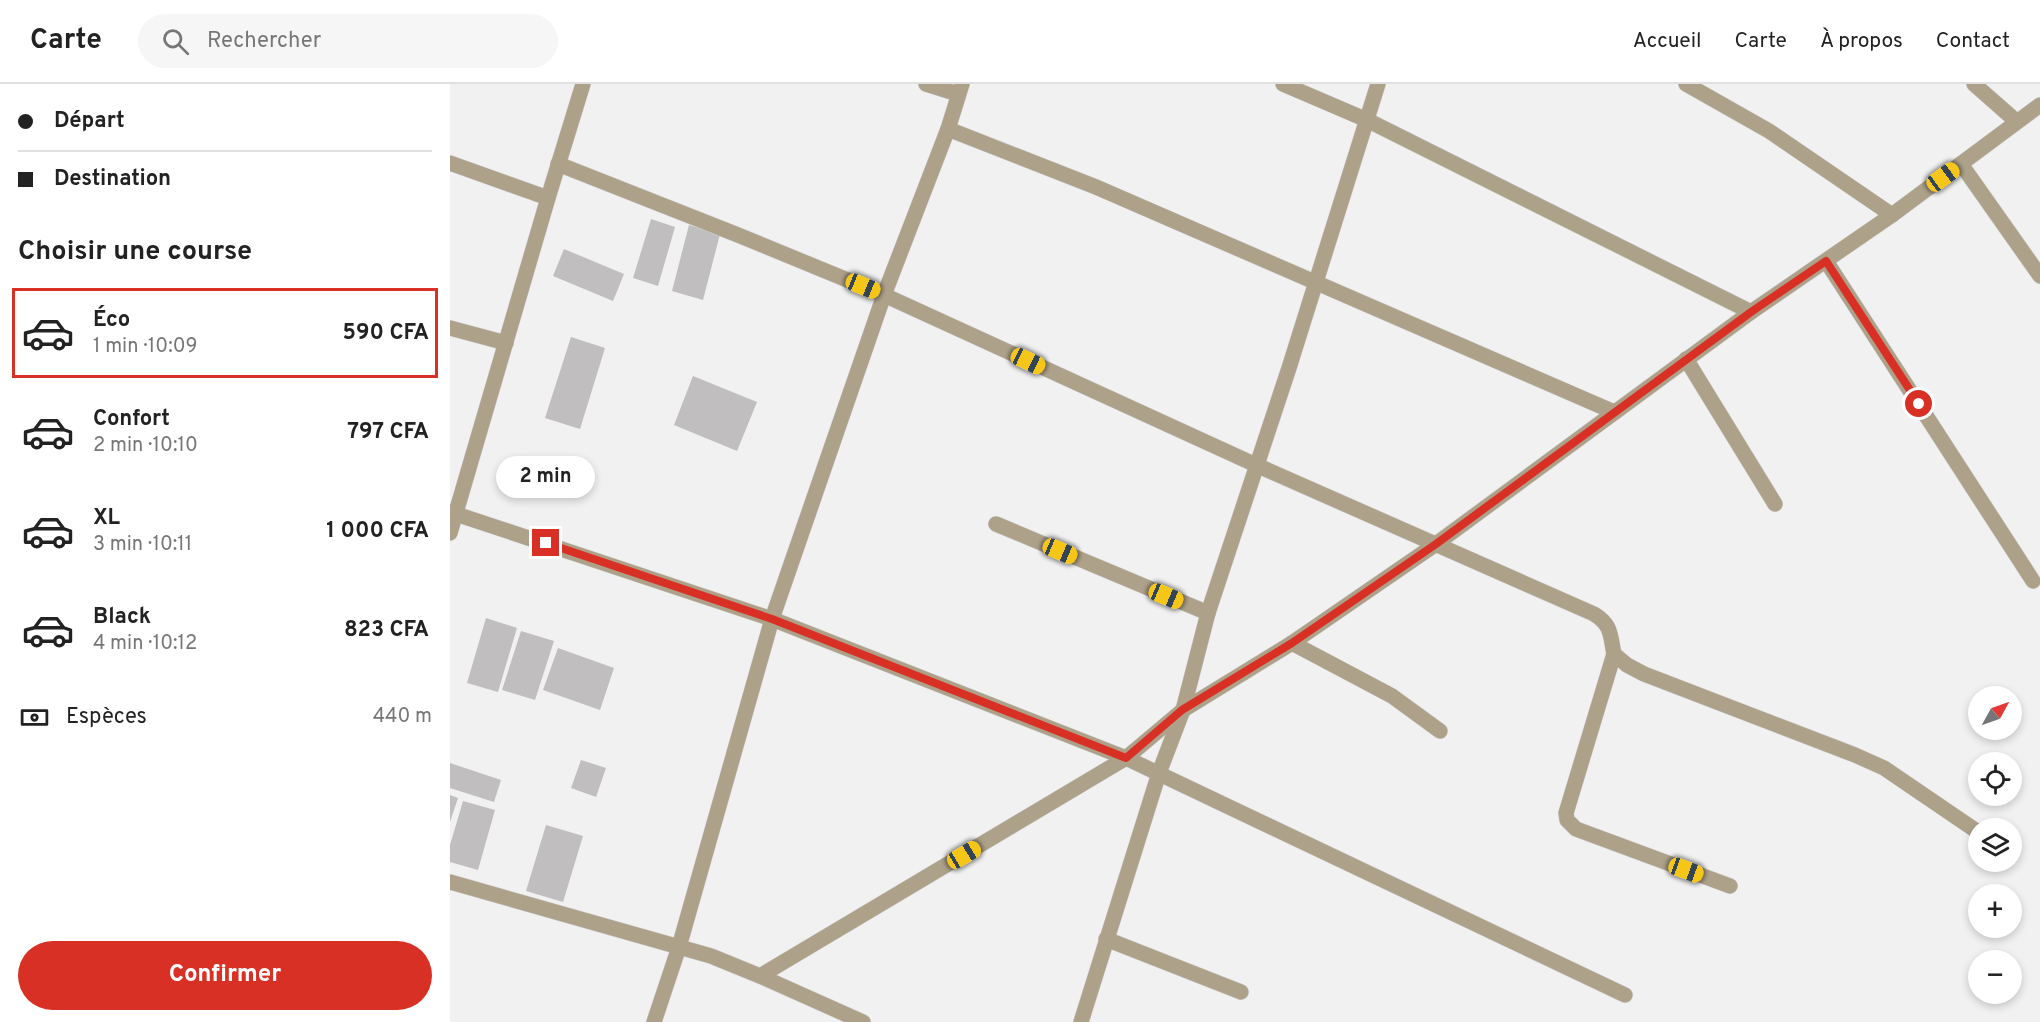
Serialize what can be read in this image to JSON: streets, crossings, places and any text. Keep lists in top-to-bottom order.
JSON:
{
  "north": "top right",
  "page": {
    "header": "Carte",
    "search": "Rechercher",
    "nav": [
      "Accueil",
      "Carte",
      "À propos",
      "Contact"
    ],
    "banner": ["Départ", "Destination"],
    "heading": "Choisir une course",
    "list": [
      {
        "name": "Éco",
        "note": "1 min · 10:09",
        "value": "590 CFA"
      },
      {
        "name": "Confort",
        "note": "2 min · 10:10",
        "value": "797 CFA"
      },
      {
        "name": "XL",
        "note": "3 min · 10:11",
        "value": "1 000 CFA"
      },
      {
        "name": "Black",
        "note": "4 min · 10:12",
        "value": "823 CFA"
      }
    ],
    "bubble": "2 min",
    "pay": ["Espèces", "440 m"],
    "map_buttons": ["+", "−"],
    "buttons": "Confirmer"
  }
}
